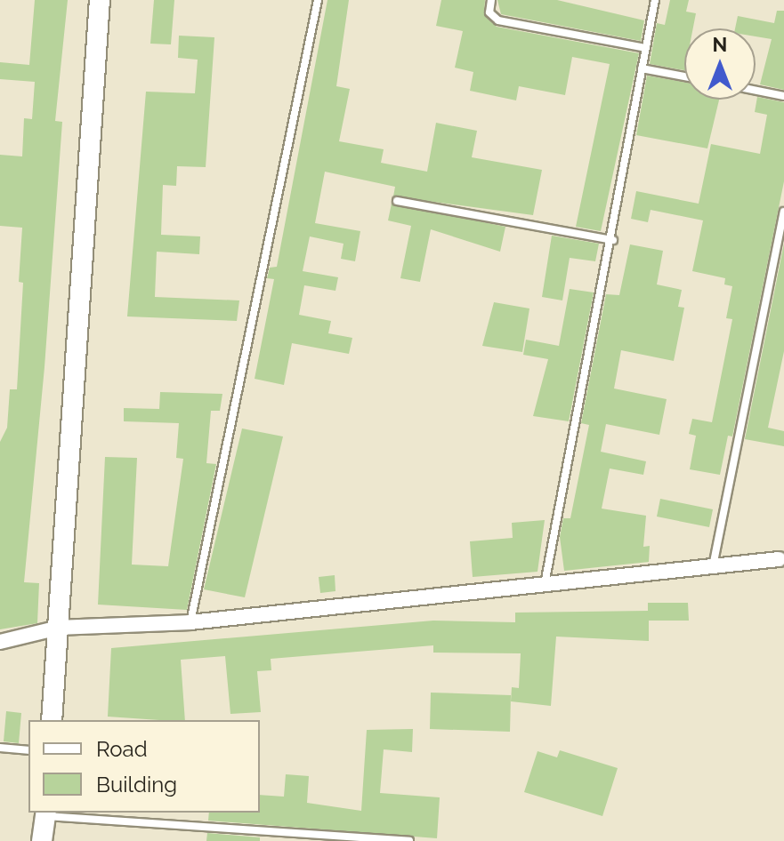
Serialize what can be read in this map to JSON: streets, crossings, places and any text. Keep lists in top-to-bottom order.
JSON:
{
  "legend": ["Road", "Building"],
  "north": "top"
}
